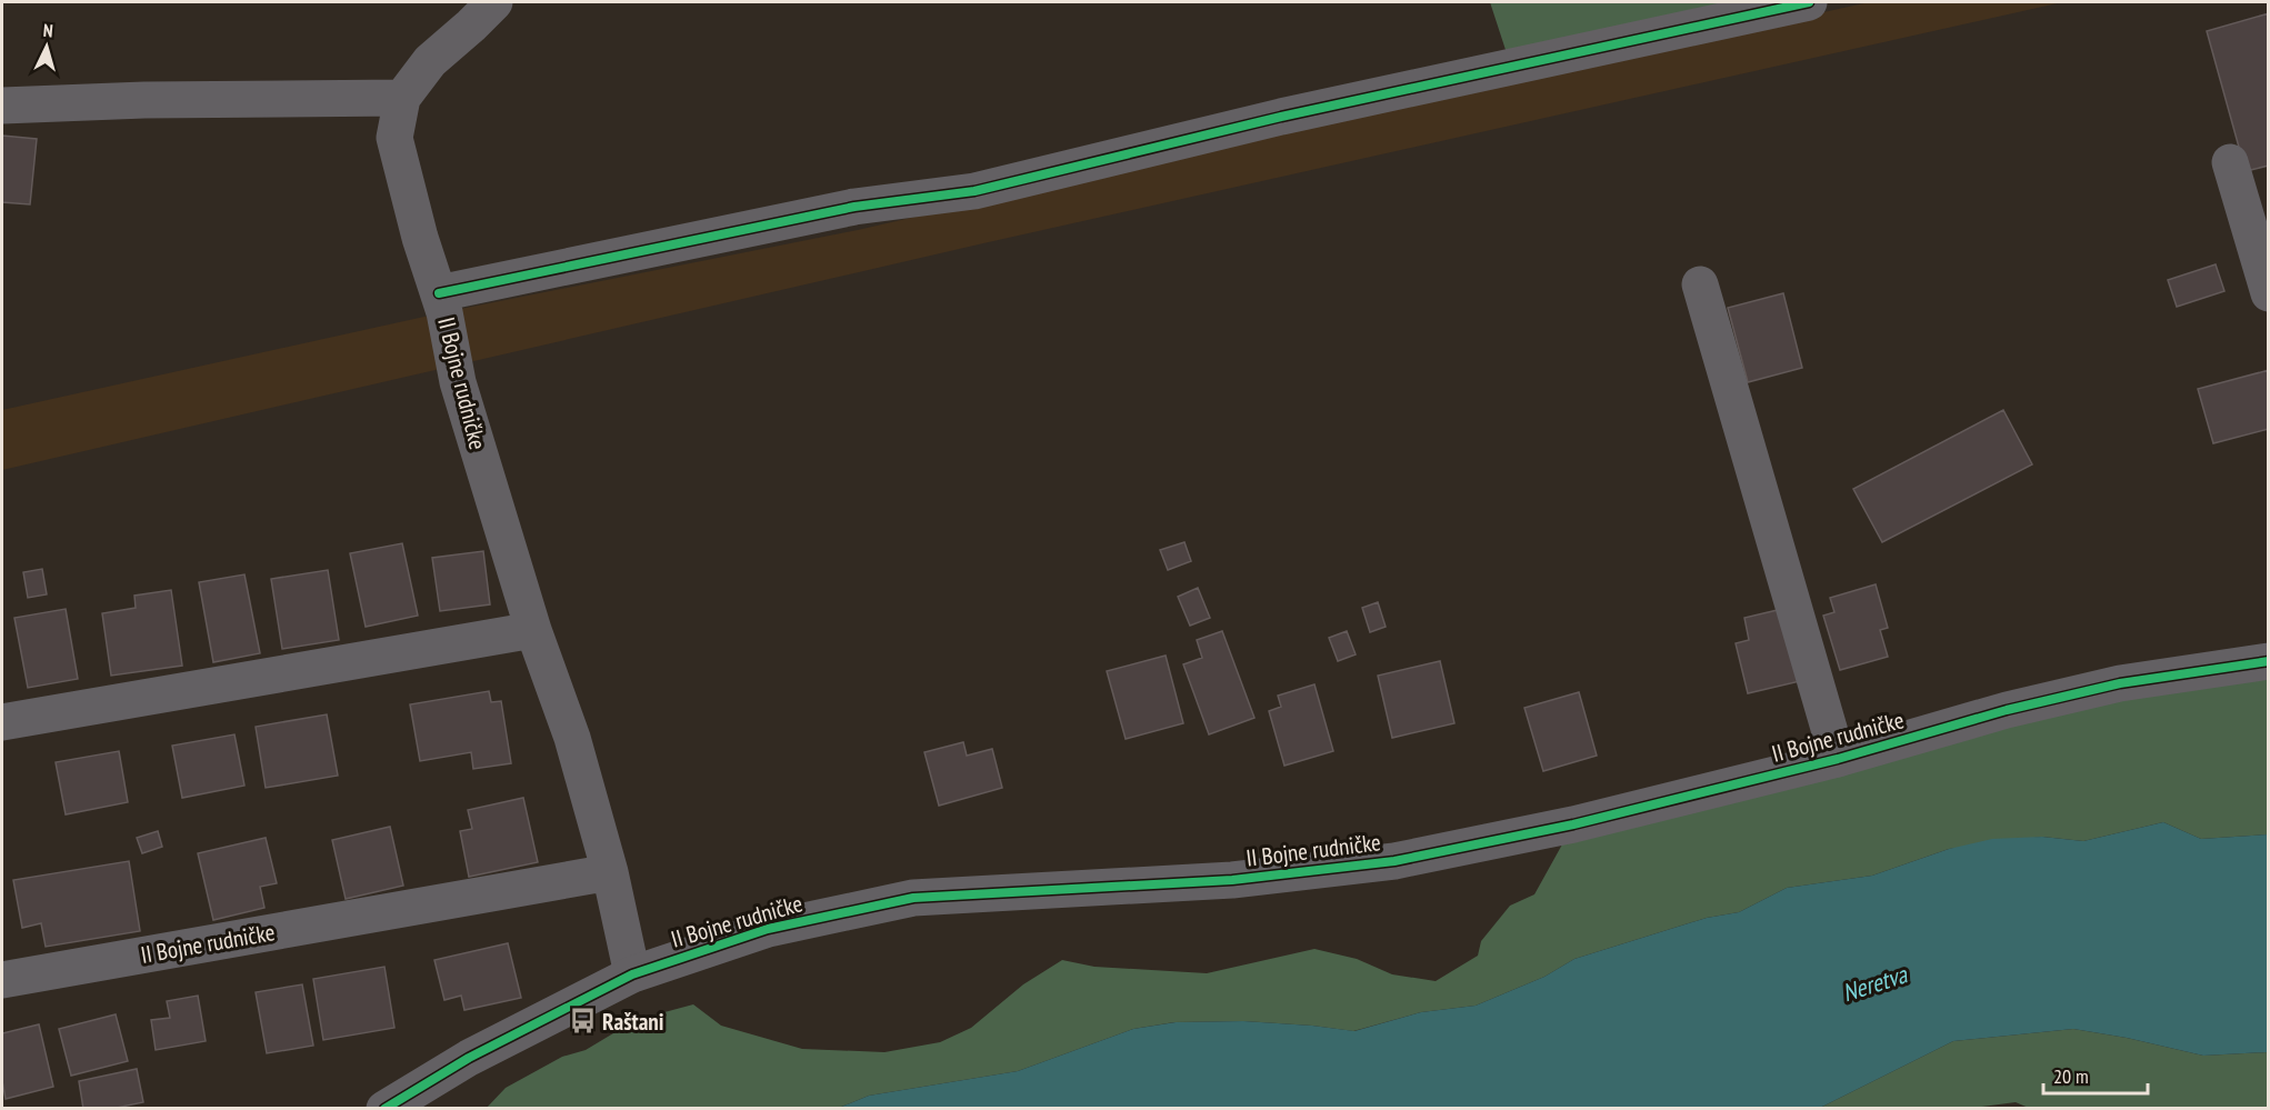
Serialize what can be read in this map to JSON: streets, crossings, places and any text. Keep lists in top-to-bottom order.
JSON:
{
  "streets": {
    "street": ["II Bojne rudničke"]
  },
  "water": ["Neretva"],
  "places": {
    "bus stop": ["Raštani"]
  },
  "scale_bar": "20 m",
  "north": "top"
}
